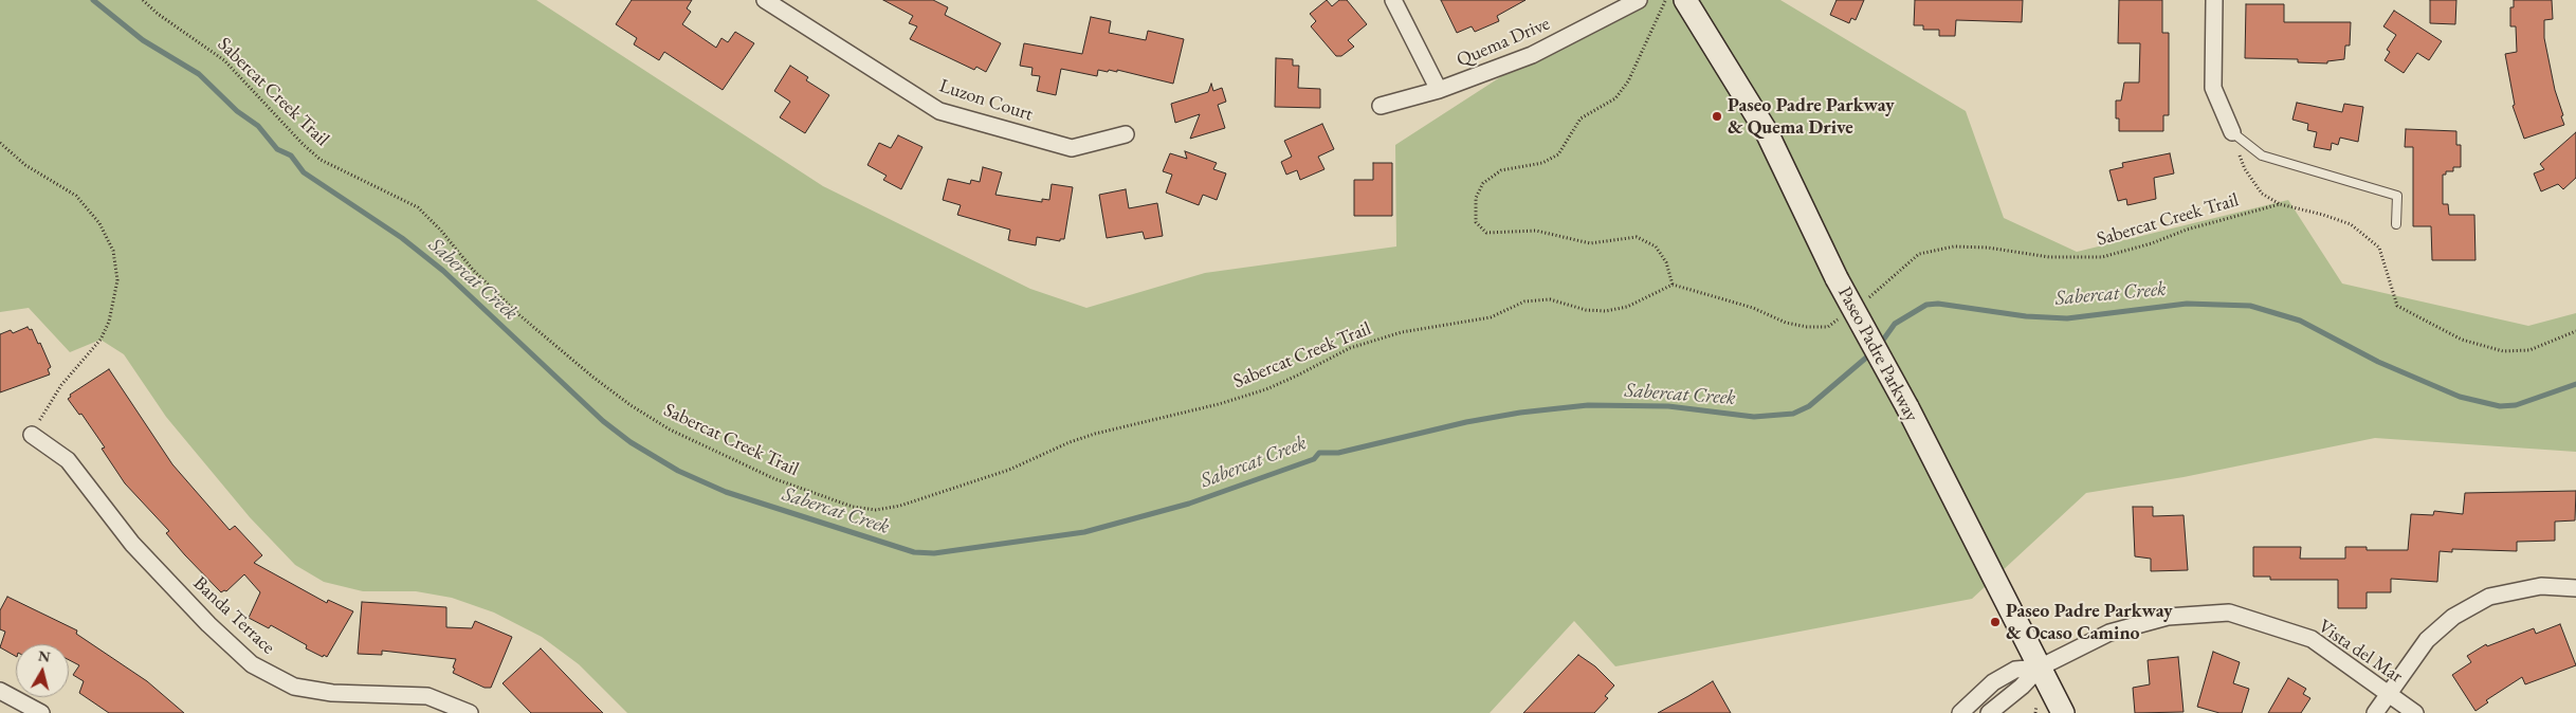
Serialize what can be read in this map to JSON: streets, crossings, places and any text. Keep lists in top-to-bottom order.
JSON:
{
  "streets": {
    "main road": ["Paseo Padre Parkway"],
    "street": [
      "Quema Drive",
      "Luzon Court",
      "Banda Terrace",
      "Vista del Mar"
    ],
    "path": ["Sabercat Creek Trail"]
  },
  "crossings": [
    ["Paseo Padre Parkway", "Vista del Mar"]
  ],
  "water": ["Sabercat Creek"],
  "places": ["Paseo Padre Parkway & Quema Drive", "Paseo Padre Parkway & Ocaso Camino"],
  "north": "top"
}
